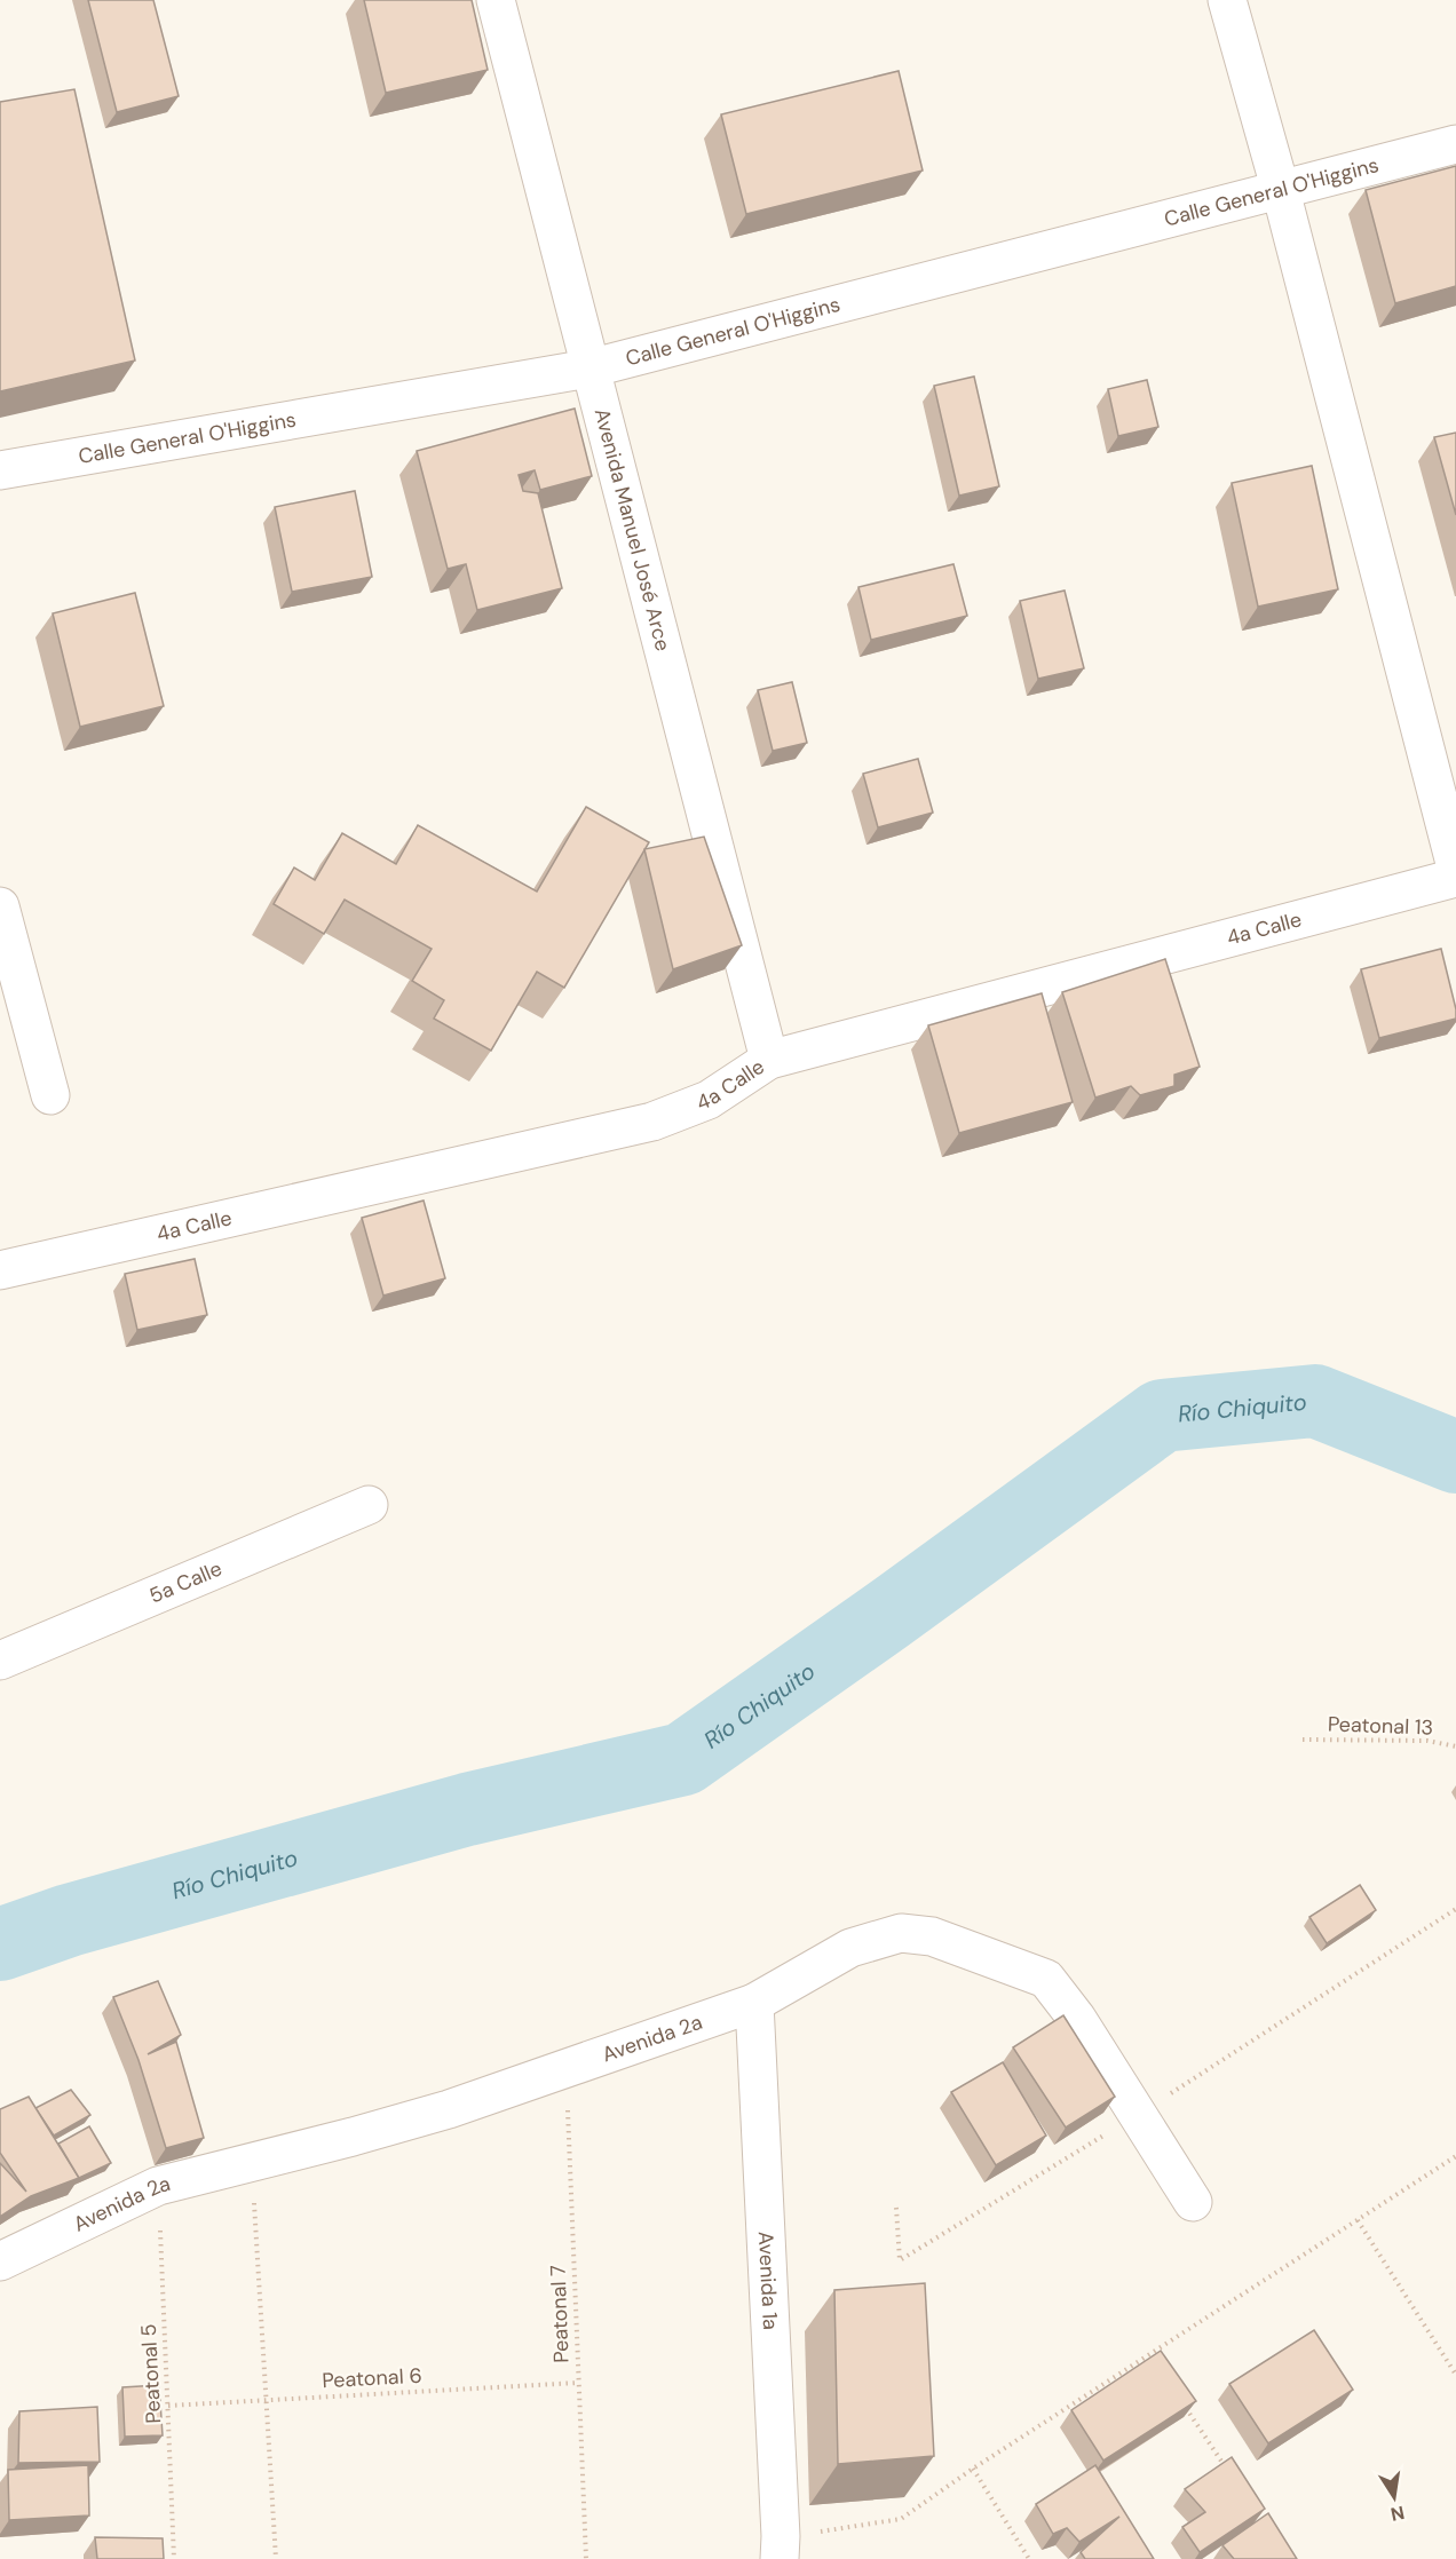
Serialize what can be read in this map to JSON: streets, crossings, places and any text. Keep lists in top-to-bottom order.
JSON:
{
  "streets": {
    "street": [
      "Calle General O'Higgins",
      "Avenida Manuel José Arce",
      "4a Calle",
      "5a Calle",
      "Avenida 2a",
      "Avenida 1a"
    ],
    "path": [
      "Peatonal 13",
      "Peatonal 7",
      "Peatonal 5",
      "Peatonal 6"
    ]
  },
  "crossings": [
    ["Calle General O'Higgins", "Avenida Manuel José Arce"],
    ["Avenida Manuel José Arce", "4a Calle"],
    ["Avenida 2a", "Avenida 1a"],
    ["Avenida 2a", "Peatonal 7"],
    ["Avenida 2a", "Peatonal 5"],
    ["Peatonal 7", "Peatonal 6"],
    ["Peatonal 5", "Peatonal 6"]
  ],
  "water": ["Río Chiquito"],
  "north": "bottom"
}
